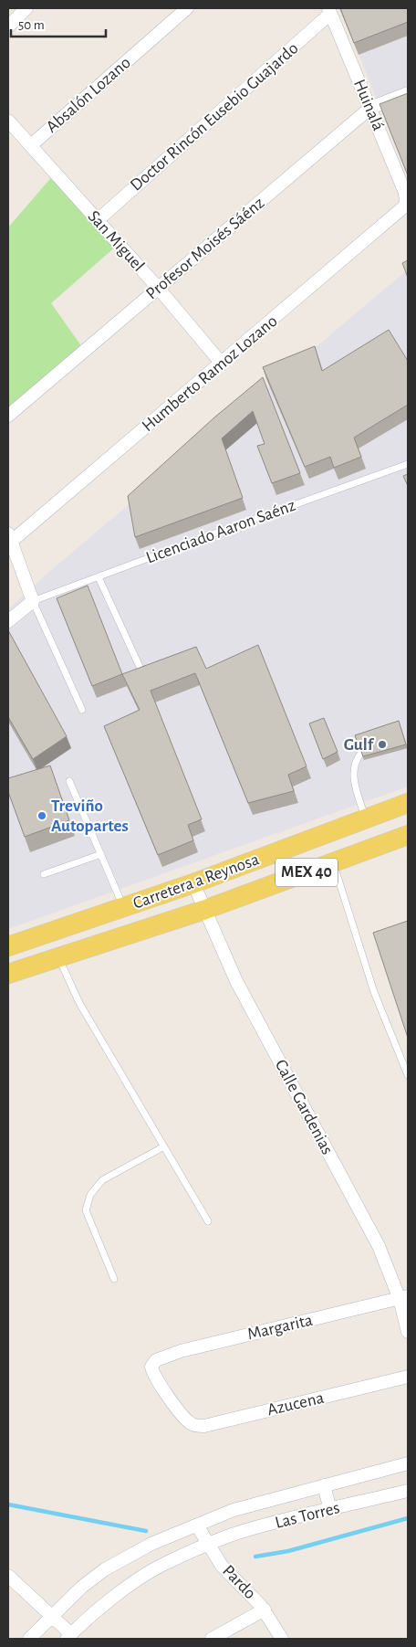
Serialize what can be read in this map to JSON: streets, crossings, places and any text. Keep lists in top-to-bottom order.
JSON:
{
  "streets": {
    "main road": ["MEX 40", "Carretera a Reynosa"],
    "street": [
      "Absalón Lozano",
      "Huinalá",
      "Doctor Rincón Eusebio Guajardo",
      "San Miguel",
      "Profesor Moisés Sáénz",
      "Humberto Ramoz Lozano",
      "Calle Gardenias",
      "Margarita",
      "Azucena",
      "Las Torres",
      "Pardo"
    ],
    "lane": ["Licenciado Aaron Saénz"]
  },
  "crossings": [
    ["Absalón Lozano", "San Miguel"],
    ["Huinalá", "Doctor Rincón Eusebio Guajardo"],
    ["Huinalá", "Profesor Moisés Sáénz"],
    ["Huinalá", "Humberto Ramoz Lozano"],
    ["Doctor Rincón Eusebio Guajardo", "San Miguel"],
    ["San Miguel", "Profesor Moisés Sáénz"],
    ["San Miguel", "Humberto Ramoz Lozano"],
    ["Carretera a Reynosa", "Calle Gardenias"],
    ["Calle Gardenias", "Margarita"],
    ["Margarita", "Azucena"],
    ["Las Torres", "Pardo"]
  ],
  "places": ["Gulf", "Treviño Autopartes"],
  "scale_bar": "50 m"
}
